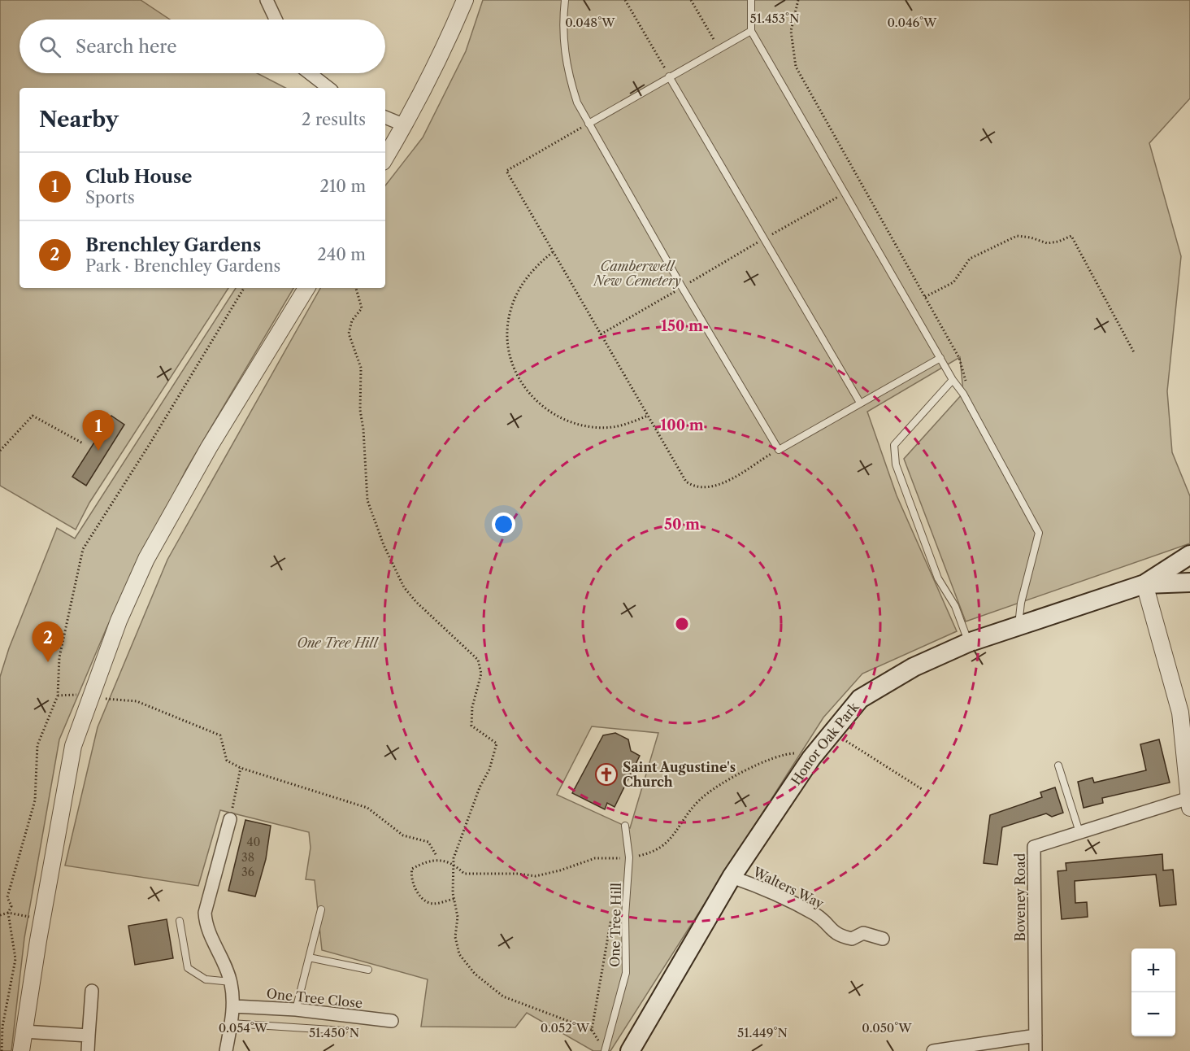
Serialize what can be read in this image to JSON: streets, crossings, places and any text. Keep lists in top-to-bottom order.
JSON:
{
  "streets": {
    "main road": ["Honor Oak Park"],
    "street": ["Walters Way", "Boveney Road", "One Tree Close"],
    "lane": ["One Tree Hill"]
  },
  "crossings": [
    ["Honor Oak Park", "Walters Way"]
  ],
  "parks": ["Camberwell New Cemetery", "One Tree Hill"],
  "places": {
    "church": ["Saint Augustine's Church"]
  },
  "house_numbers": ["40", "38", "36"],
  "page": {
    "search": "Search here",
    "heading": ["Nearby", "2 results"],
    "list": [
      {
        "mark": "1",
        "name": "Club House",
        "note": "Sports",
        "value": "210 m"
      },
      {
        "mark": "2",
        "name": "Brenchley Gardens",
        "note": "Park · Brenchley Gardens",
        "value": "240 m"
      }
    ],
    "pins": ["1", "2"],
    "map_buttons": ["+", "−"]
  },
  "coordinates": [
    "51.453°N",
    "0.048°W",
    "0.046°W",
    "0.054°W",
    "0.052°W",
    "0.050°W",
    "51.450°N",
    "51.449°N"
  ],
  "rings": ["150 m", "100 m", "50 m"]
}
